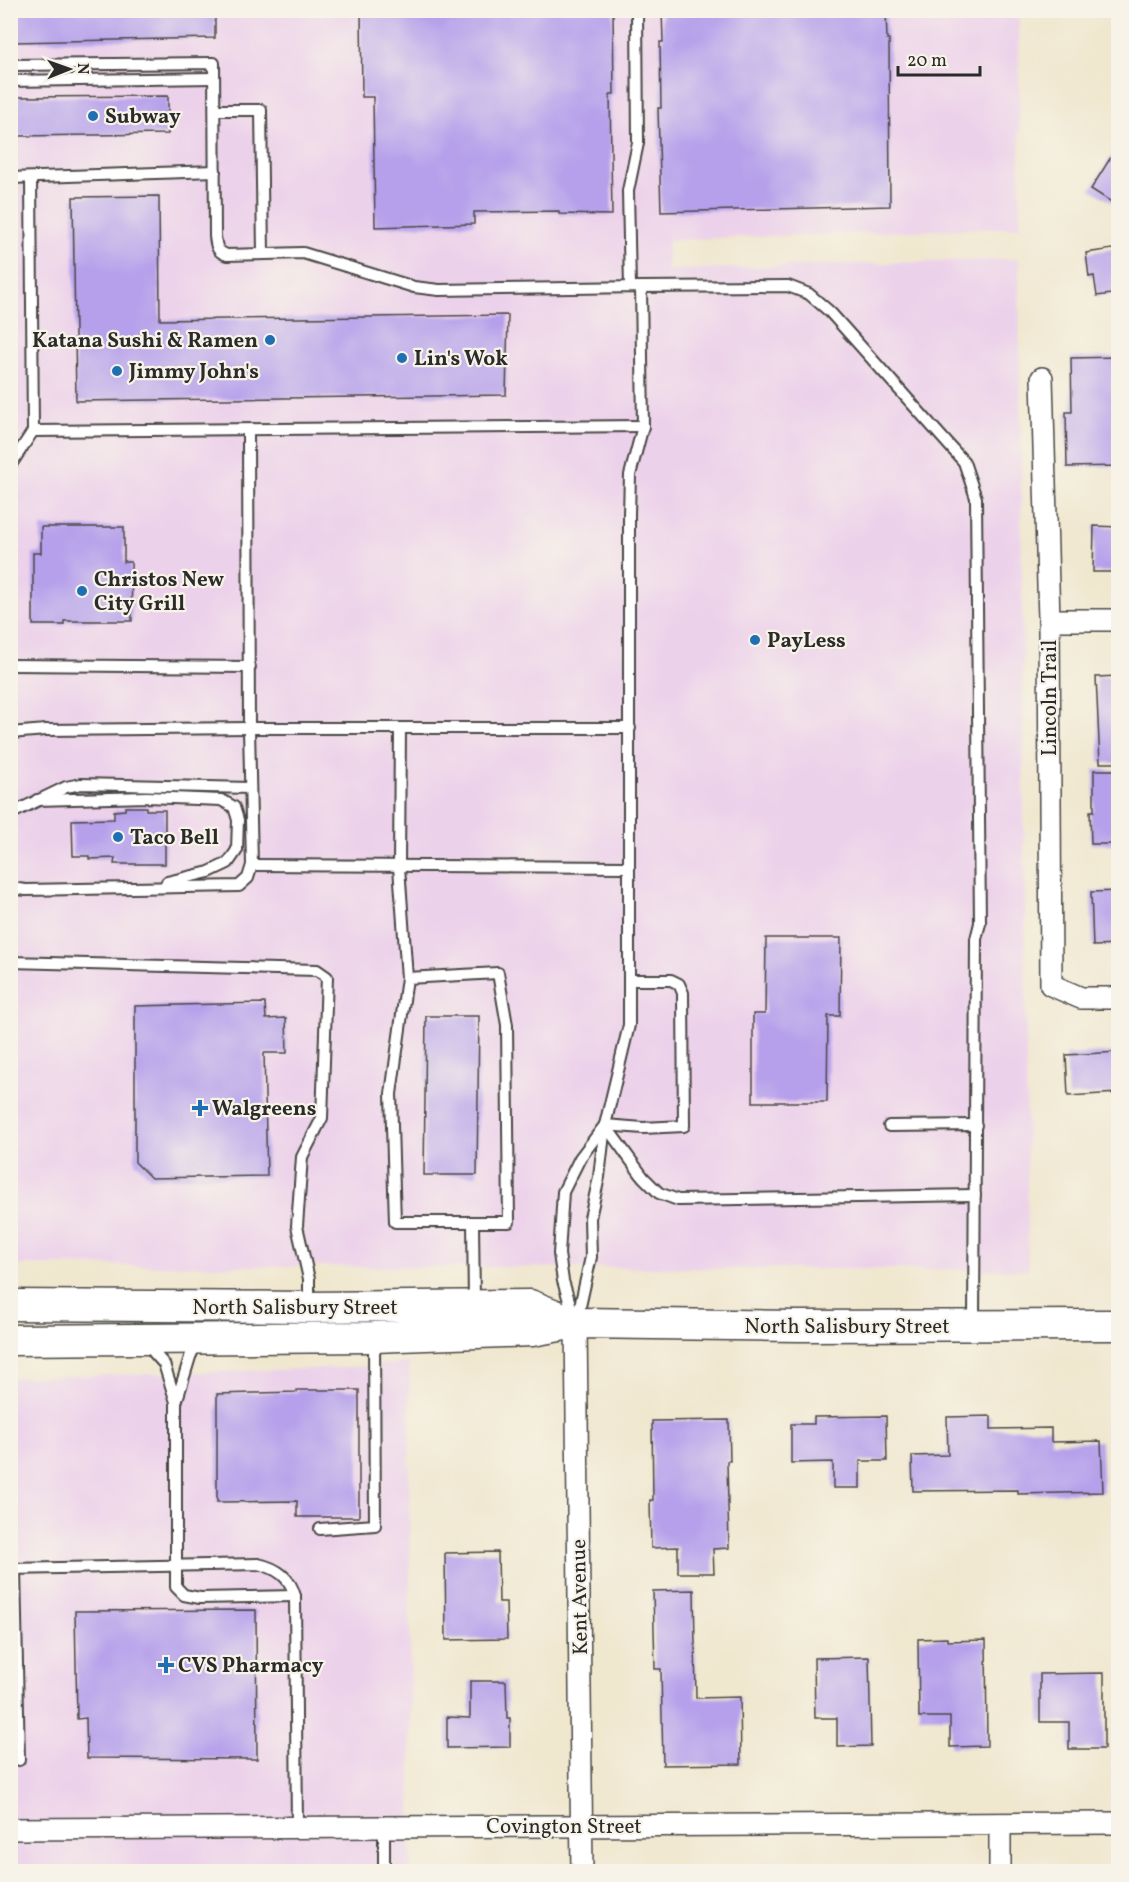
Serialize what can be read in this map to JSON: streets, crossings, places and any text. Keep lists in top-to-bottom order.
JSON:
{
  "streets": {
    "street": [
      "Lincoln Trail",
      "North Salisbury Street",
      "Kent Avenue",
      "Covington Street"
    ]
  },
  "crossings": [
    ["North Salisbury Street", "Kent Avenue"],
    ["Kent Avenue", "Covington Street"]
  ],
  "places": {
    "other": [
      "Subway",
      "Katana Sushi & Ramen",
      "Lin's Wok",
      "Jimmy John's",
      "Christos New City Grill",
      "PayLess",
      "Taco Bell"
    ],
    "health": ["Walgreens", "CVS Pharmacy"]
  },
  "scale_bar": "20 m",
  "north": "right"
}
